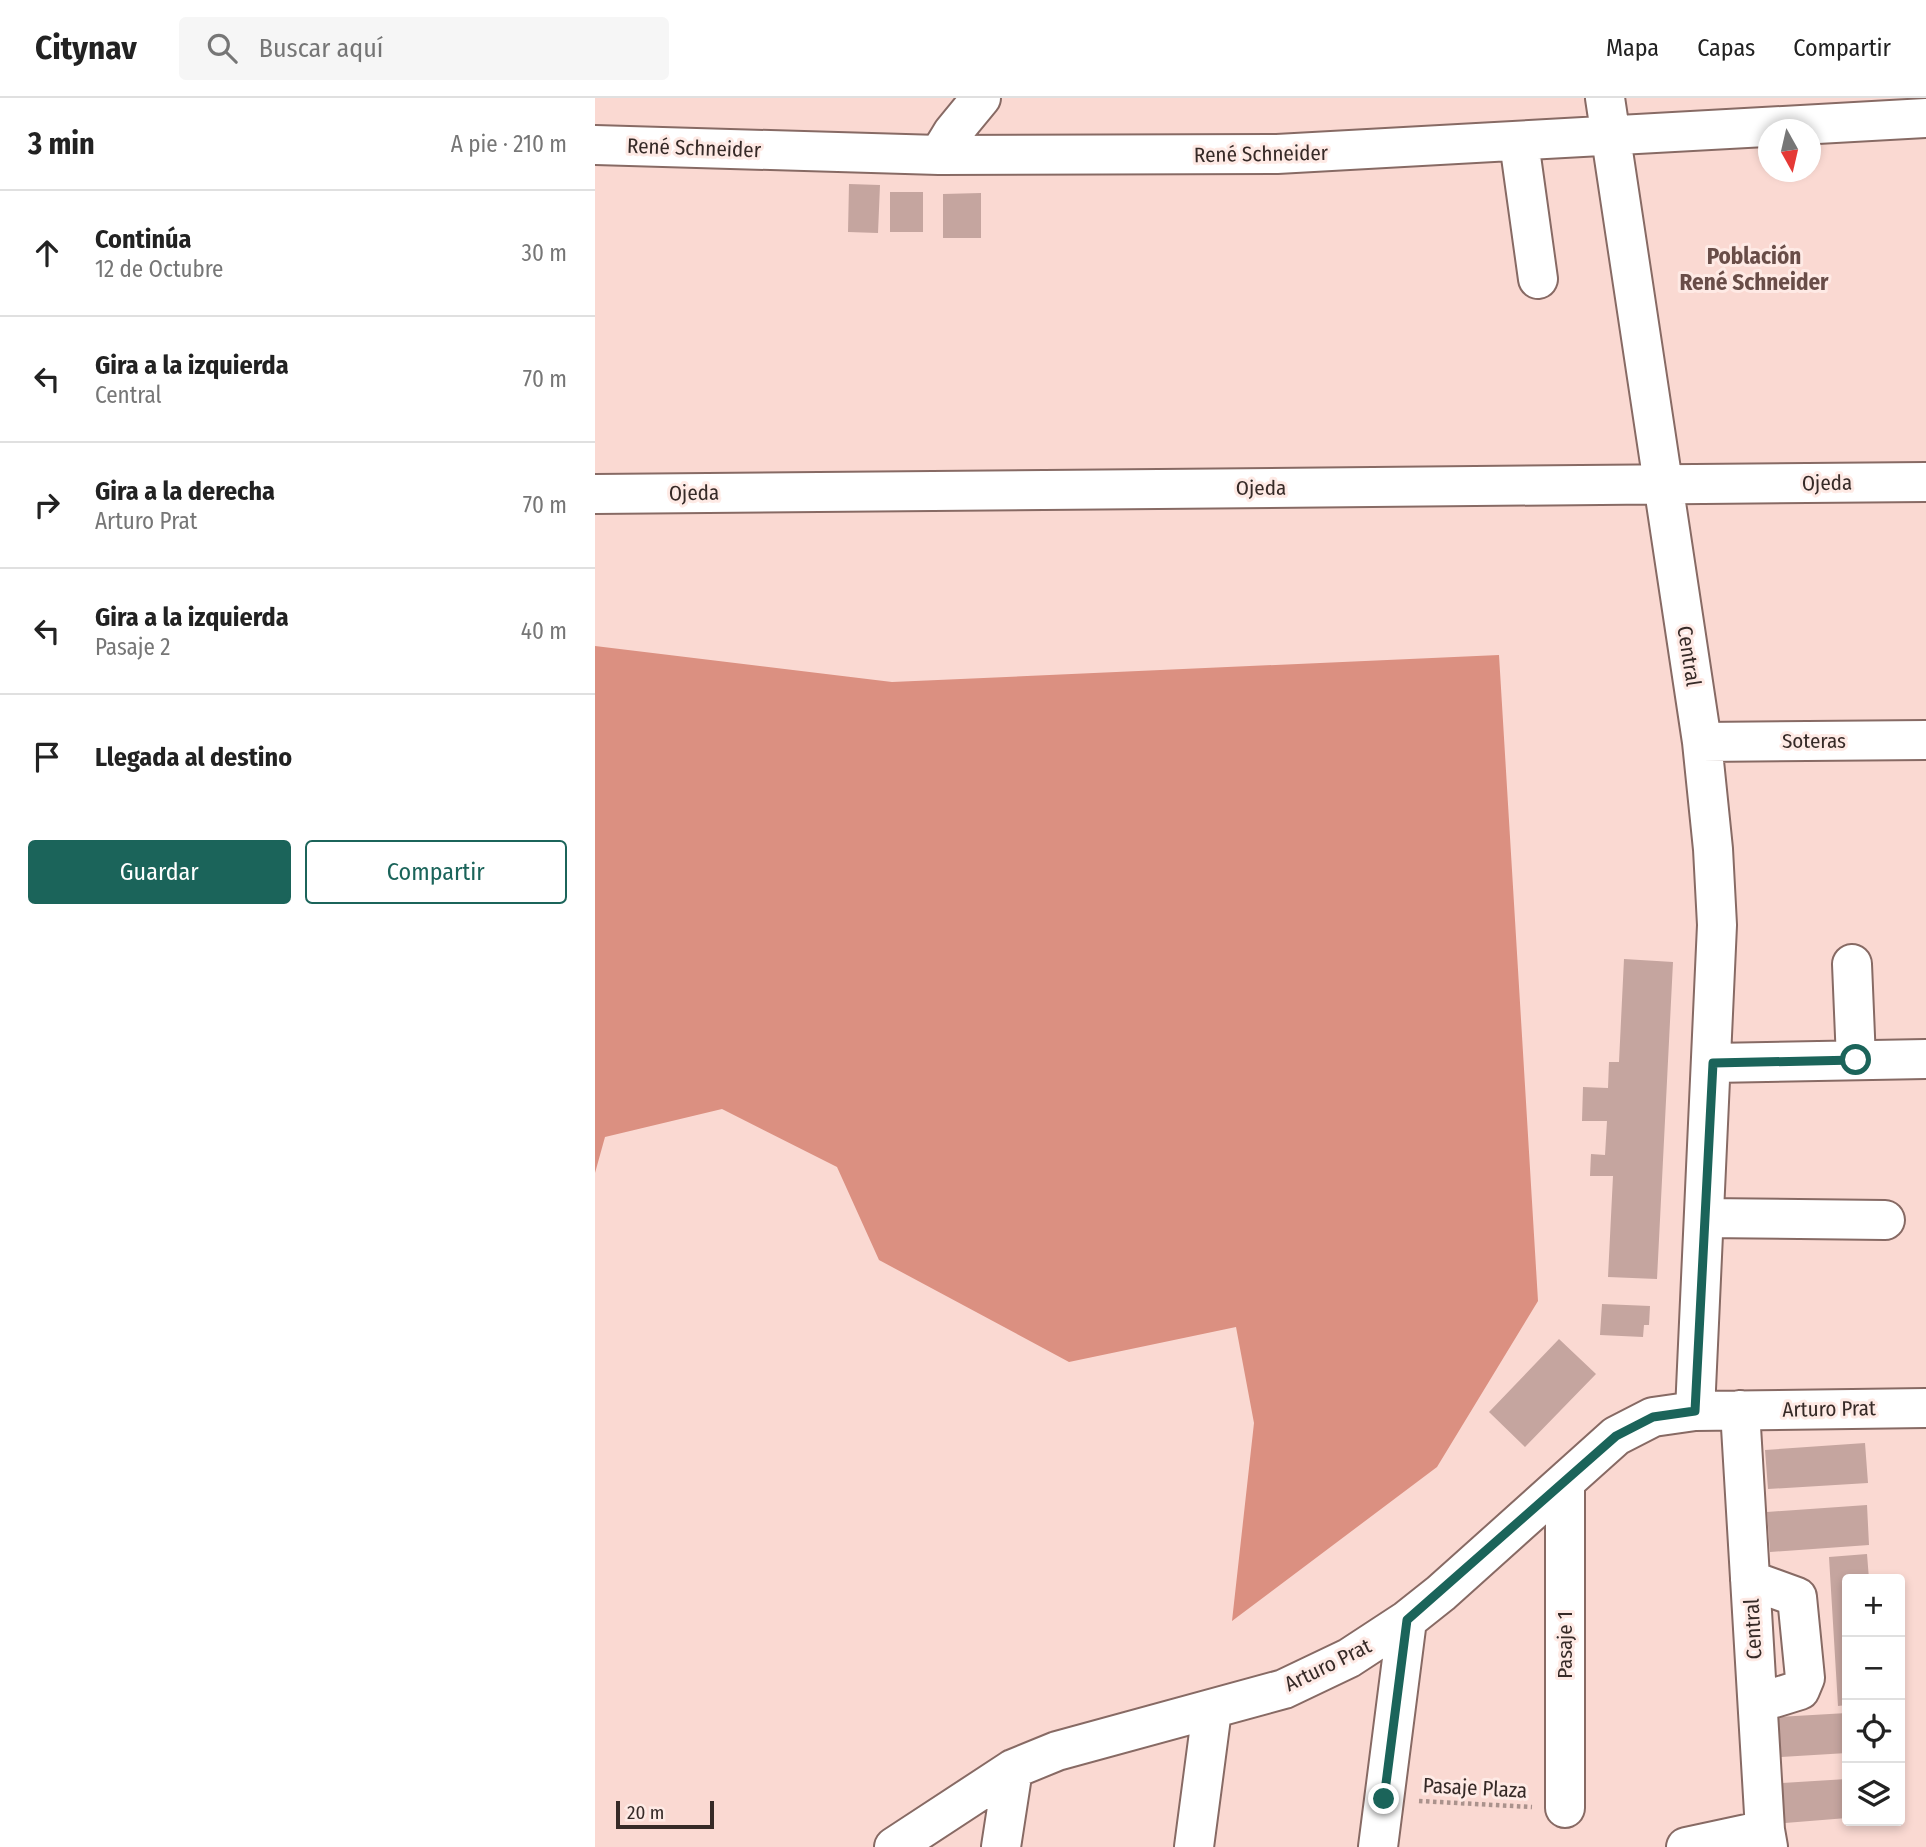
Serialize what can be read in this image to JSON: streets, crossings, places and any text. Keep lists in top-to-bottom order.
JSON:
{
  "streets": {
    "street": [
      "René Schneider",
      "Ojeda",
      "Central",
      "Soteras",
      "Arturo Prat",
      "Pasaje 1"
    ],
    "path": ["Pasaje Plaza"]
  },
  "crossings": [
    ["René Schneider", "Central"],
    ["Ojeda", "Central"],
    ["Central", "Soteras"],
    ["Central", "Arturo Prat"],
    ["Arturo Prat", "Pasaje 1"],
    ["Pasaje 1", "Pasaje Plaza"]
  ],
  "districts": ["Población René Schneider"],
  "scale_bar": "20 m",
  "north": "bottom",
  "page": {
    "header": "Citynav",
    "search": "Buscar aquí",
    "nav": ["Mapa", "Capas", "Compartir"],
    "heading": ["3 min", "A pie · 210 m"],
    "list": [
      ["Continúa", "12 de Octubre", "30 m"],
      ["Gira a la izquierda", "Central", "70 m"],
      ["Gira a la derecha", "Arturo Prat", "70 m"],
      ["Gira a la izquierda", "Pasaje 2", "40 m"],
      "Llegada al destino"
    ],
    "buttons": ["Guardar", "Compartir"],
    "map_buttons": ["+", "−"],
    "scale": "20 m"
  }
}
